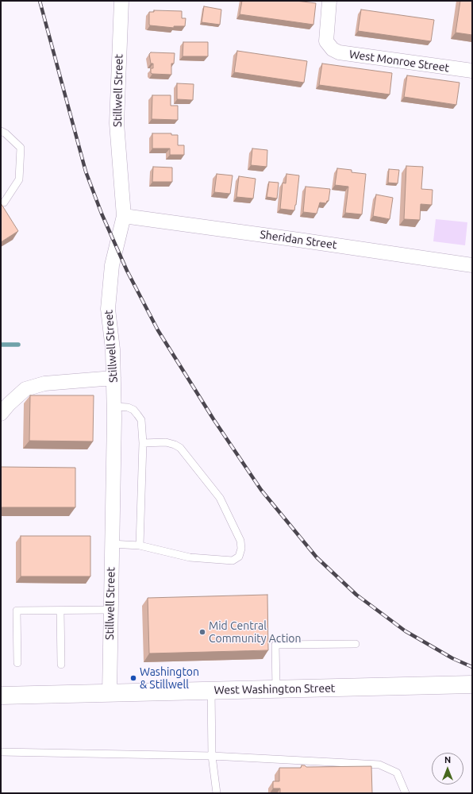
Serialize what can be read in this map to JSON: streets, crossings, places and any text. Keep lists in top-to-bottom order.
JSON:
{
  "streets": {
    "main road": ["West Washington Street"],
    "street": ["West Monroe Street", "Stillwell Street", "Sheridan Street"]
  },
  "crossings": [
    ["Stillwell Street", "Sheridan Street"],
    ["Stillwell Street", "West Washington Street"]
  ],
  "places": ["Mid Central Community Action", "Washington & Stillwell"],
  "north": "top"
}
